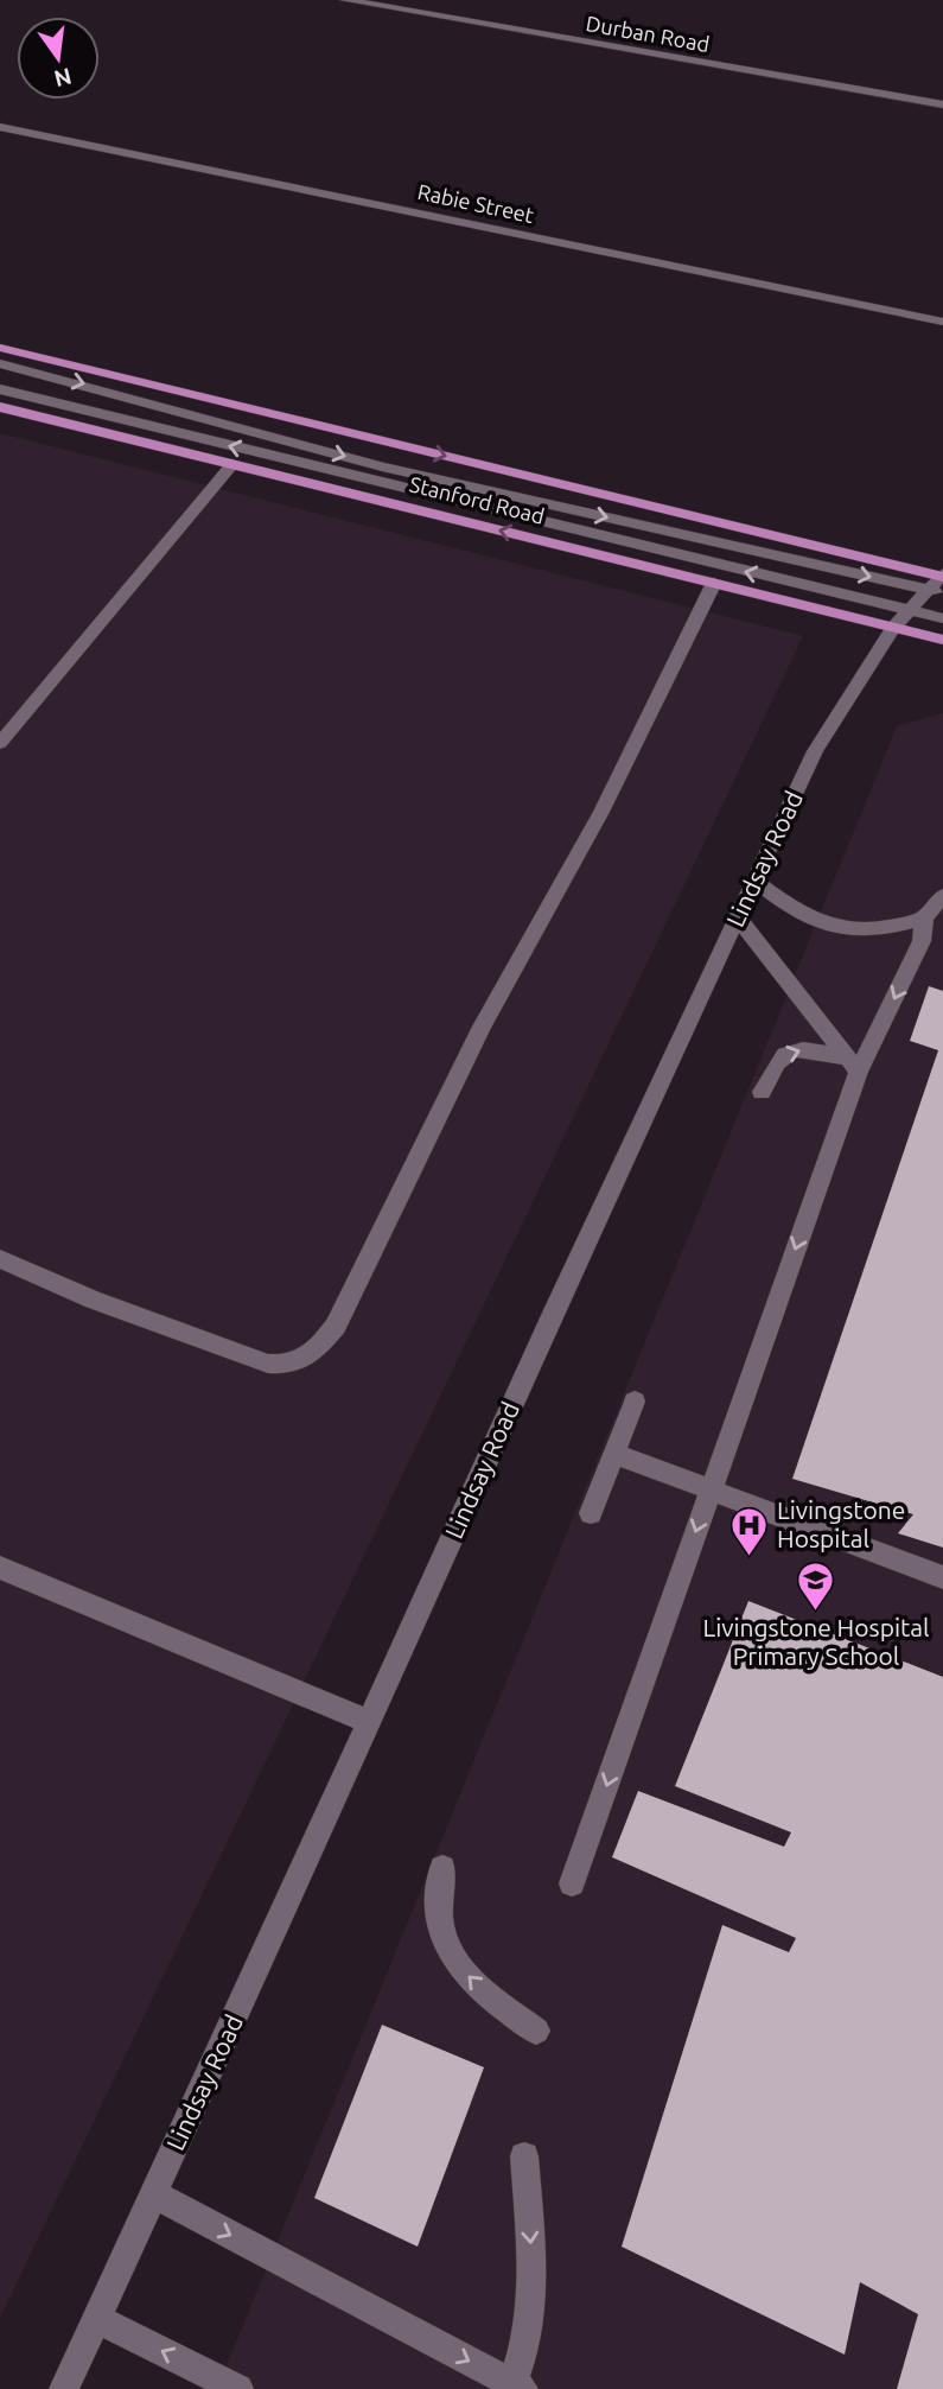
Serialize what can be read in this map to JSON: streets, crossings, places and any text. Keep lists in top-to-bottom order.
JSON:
{
  "streets": {
    "main road": ["Stanford Road"],
    "street": ["Durban Road", "Rabie Street", "Lindsay Road"]
  },
  "crossings": [
    ["Stanford Road", "Lindsay Road"]
  ],
  "places": {
    "hospital": ["Livingstone Hospital"],
    "school or university": ["Livingstone Hospital Primary School"]
  },
  "north": "bottom"
}
